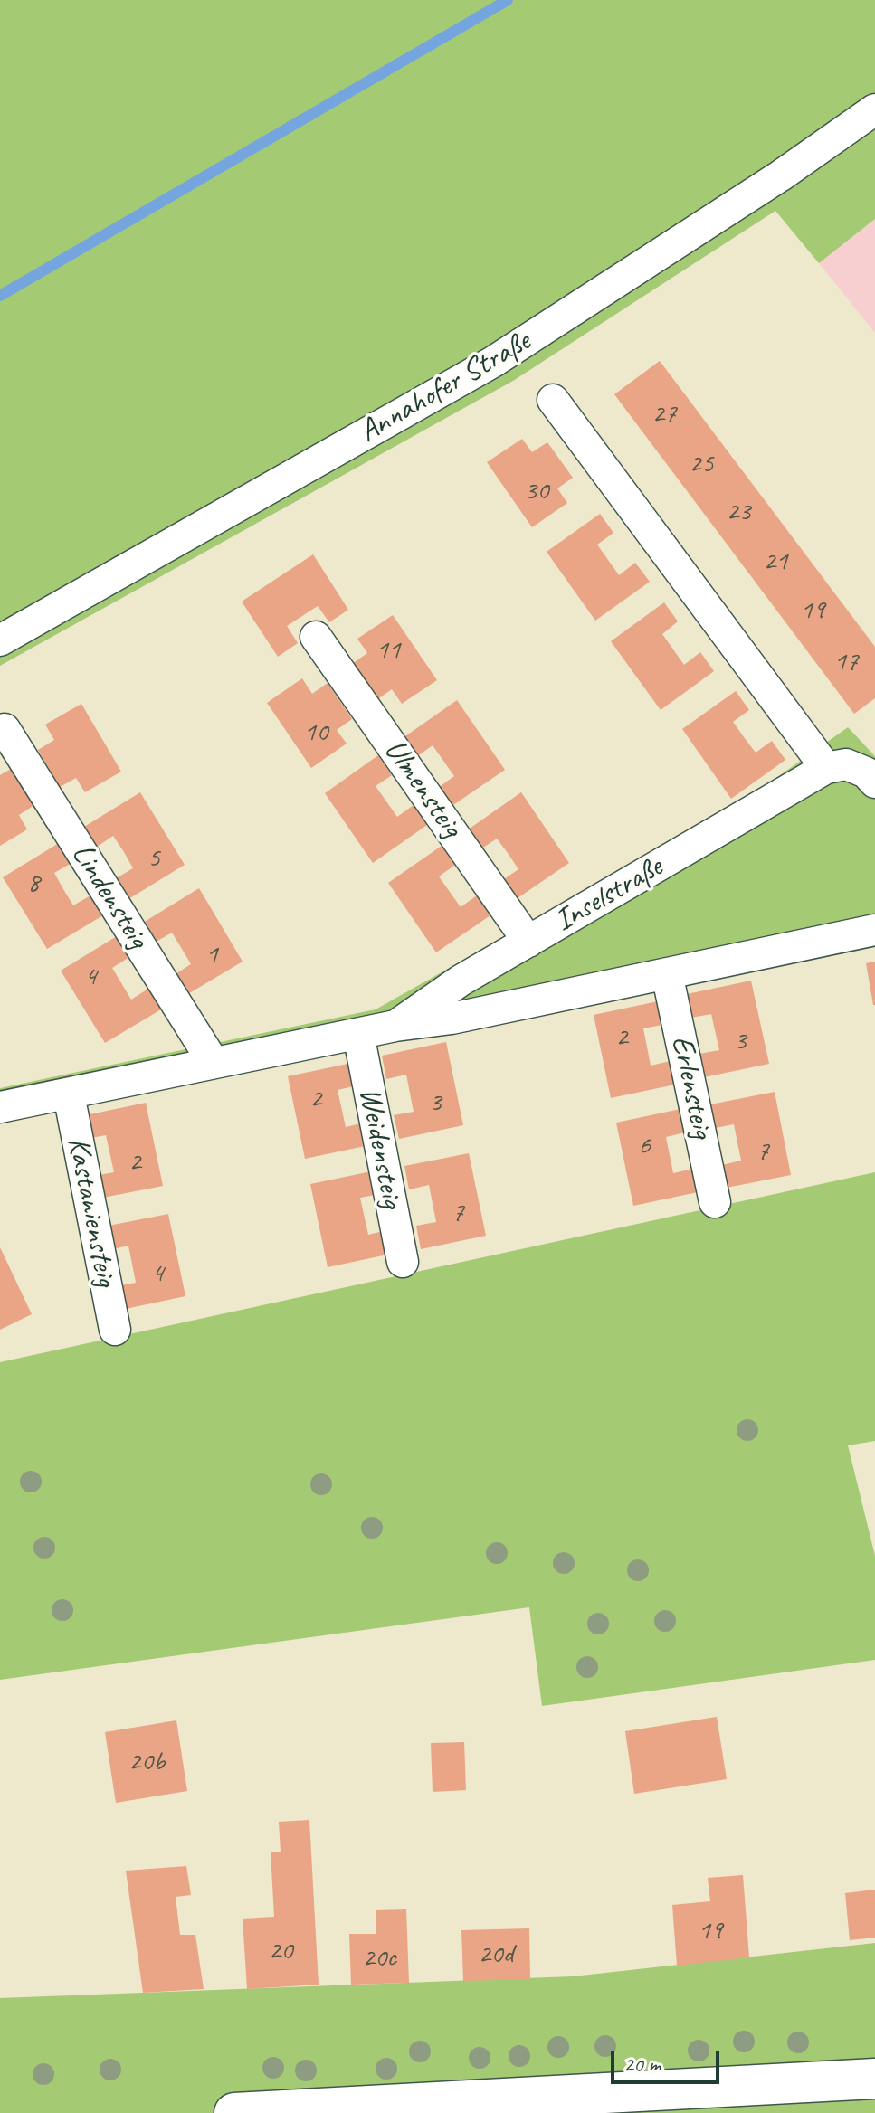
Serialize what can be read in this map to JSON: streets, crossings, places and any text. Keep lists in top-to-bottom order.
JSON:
{
  "streets": {
    "street": [
      "Annahofer Straße",
      "Ulmensteig",
      "Inselstraße",
      "Lindensteig",
      "Erlensteig",
      "Weidensteig",
      "Kastaniensteig"
    ]
  },
  "crossings": [
    ["Ulmensteig", "Inselstraße"],
    ["Inselstraße", "Lindensteig"],
    ["Inselstraße", "Erlensteig"],
    ["Inselstraße", "Weidensteig"],
    ["Inselstraße", "Kastaniensteig"]
  ],
  "house_numbers": [
    "27",
    "25",
    "30",
    "23",
    "21",
    "19",
    "11",
    "17",
    "10",
    "5",
    "8",
    "1",
    "4",
    "2",
    "3",
    "2",
    "3",
    "6",
    "7",
    "2",
    "7",
    "4",
    "20b",
    "19",
    "20",
    "20d",
    "20c"
  ],
  "scale_bar": "20 m"
}
